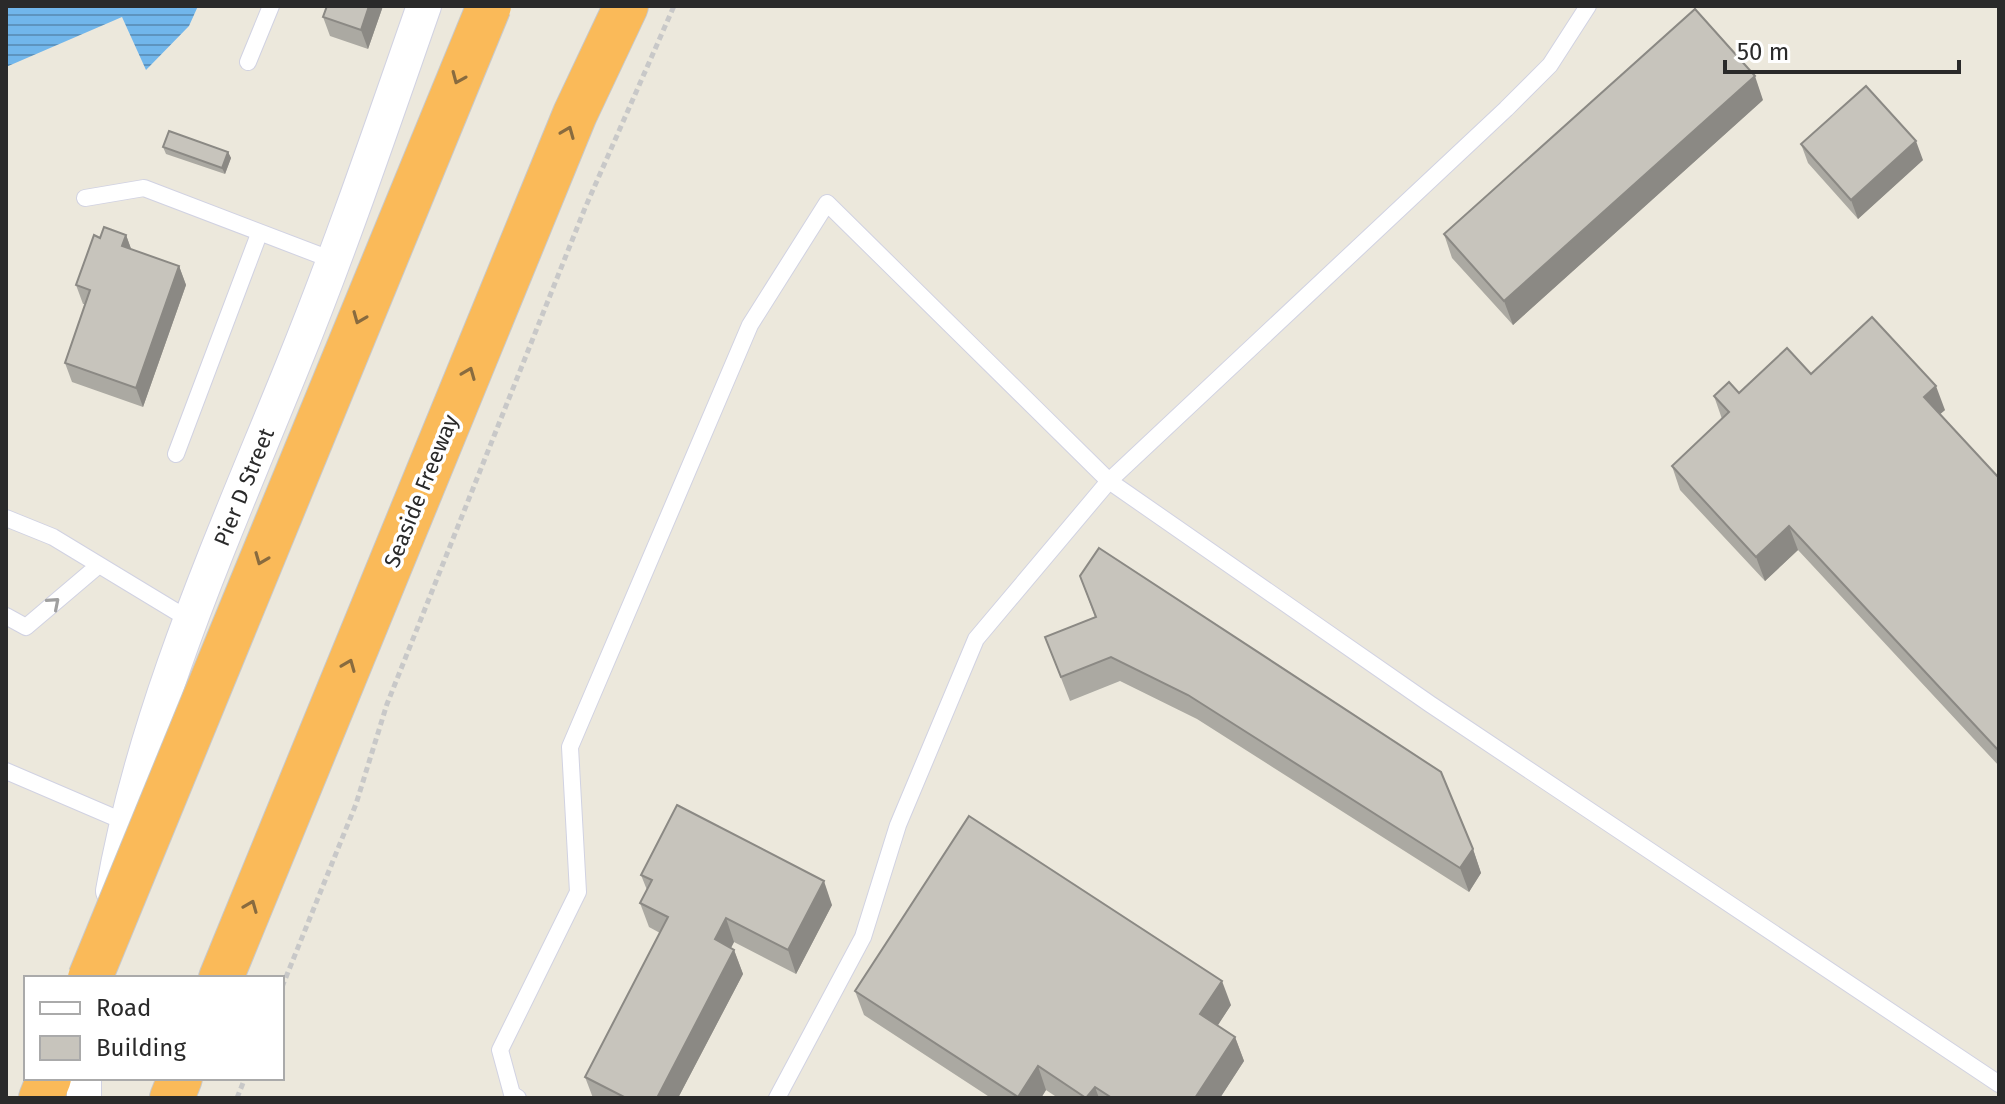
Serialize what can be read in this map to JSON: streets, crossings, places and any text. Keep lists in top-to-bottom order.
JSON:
{
  "streets": {
    "highway": ["Seaside Freeway"],
    "street": ["Pier D Street"]
  },
  "legend": ["Road", "Building"],
  "scale_bar": "50 m"
}
